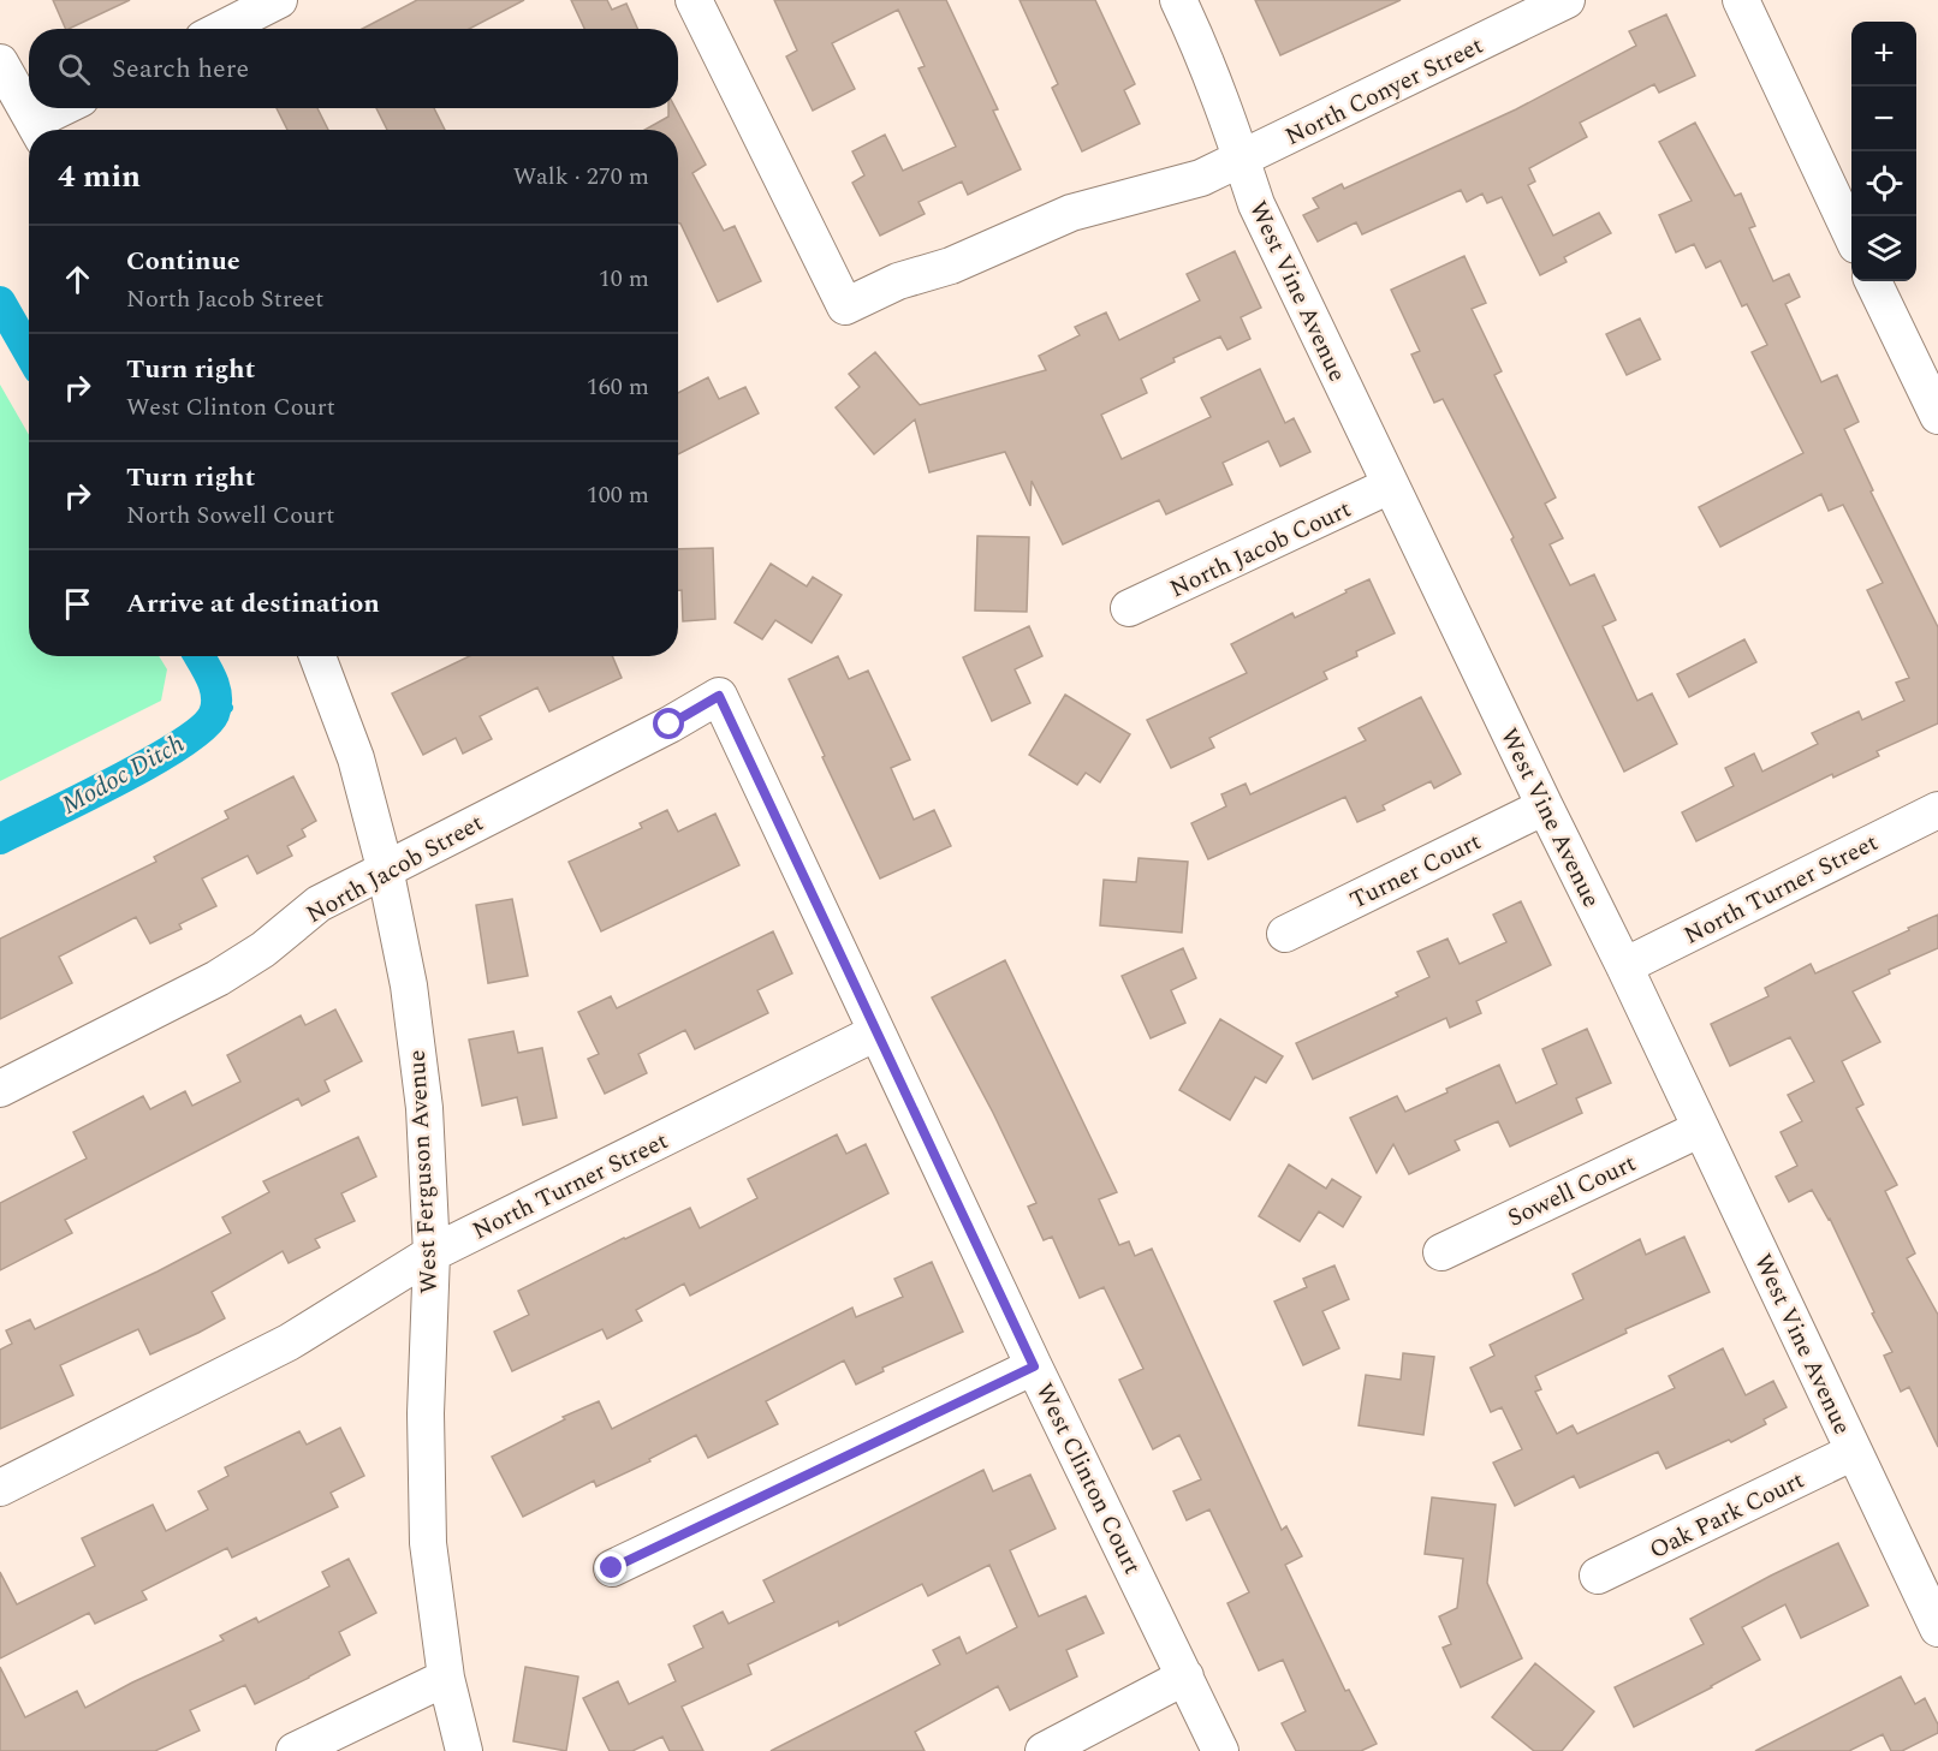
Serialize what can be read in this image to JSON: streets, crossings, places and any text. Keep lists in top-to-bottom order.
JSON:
{
  "streets": {
    "street": [
      "North Conyer Street",
      "West Vine Avenue",
      "North Jacob Court",
      "North Jacob Street",
      "Turner Court",
      "North Turner Street",
      "West Ferguson Avenue",
      "Sowell Court",
      "West Clinton Court",
      "Oak Park Court"
    ]
  },
  "crossings": [
    ["North Conyer Street", "West Vine Avenue"],
    ["West Vine Avenue", "North Jacob Court"],
    ["West Vine Avenue", "Turner Court"],
    ["West Vine Avenue", "North Turner Street"],
    ["West Vine Avenue", "Sowell Court"],
    ["West Vine Avenue", "Oak Park Court"],
    ["North Jacob Street", "West Ferguson Avenue"],
    ["North Jacob Street", "West Clinton Court"],
    ["North Turner Street", "West Ferguson Avenue"],
    ["North Turner Street", "West Clinton Court"]
  ],
  "water": ["Modoc Ditch"],
  "page": {
    "map_buttons": ["+", "−"],
    "search": "Search here",
    "heading": ["4 min", "Walk · 270 m"],
    "list": [
      ["Continue", "North Jacob Street", "10 m"],
      ["Turn right", "West Clinton Court", "160 m"],
      ["Turn right", "North Sowell Court", "100 m"],
      "Arrive at destination"
    ]
  }
}
